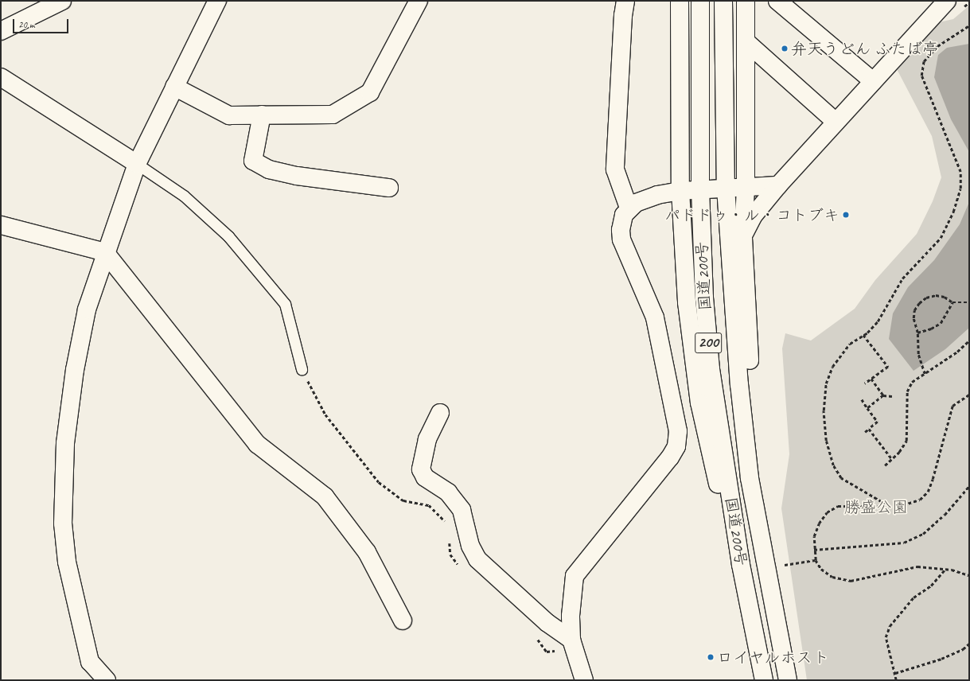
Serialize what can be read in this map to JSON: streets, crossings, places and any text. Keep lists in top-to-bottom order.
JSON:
{
  "streets": {
    "main road": ["国道200号", "200"]
  },
  "parks": ["勝盛公園"],
  "places": ["弁天うどん ふたば亭", "パドドゥ・ル・コトブキ", "ロイヤルホスト"],
  "scale_bar": "20 m"
}
